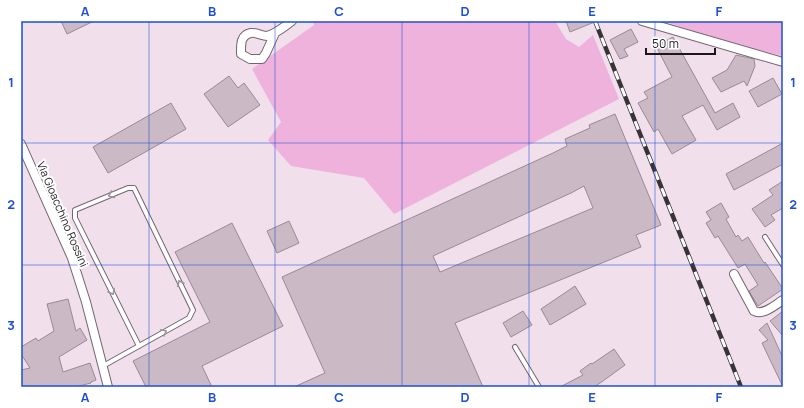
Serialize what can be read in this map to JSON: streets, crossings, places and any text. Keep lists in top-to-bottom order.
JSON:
{
  "streets": {
    "street": ["Via Gioacchino Rossini"]
  },
  "scale_bar": "50 m",
  "grid": {
    "columns": [
      "A",
      "B",
      "C",
      "D",
      "E",
      "F"
    ],
    "rows": ["1", "2", "3"]
  }
}
